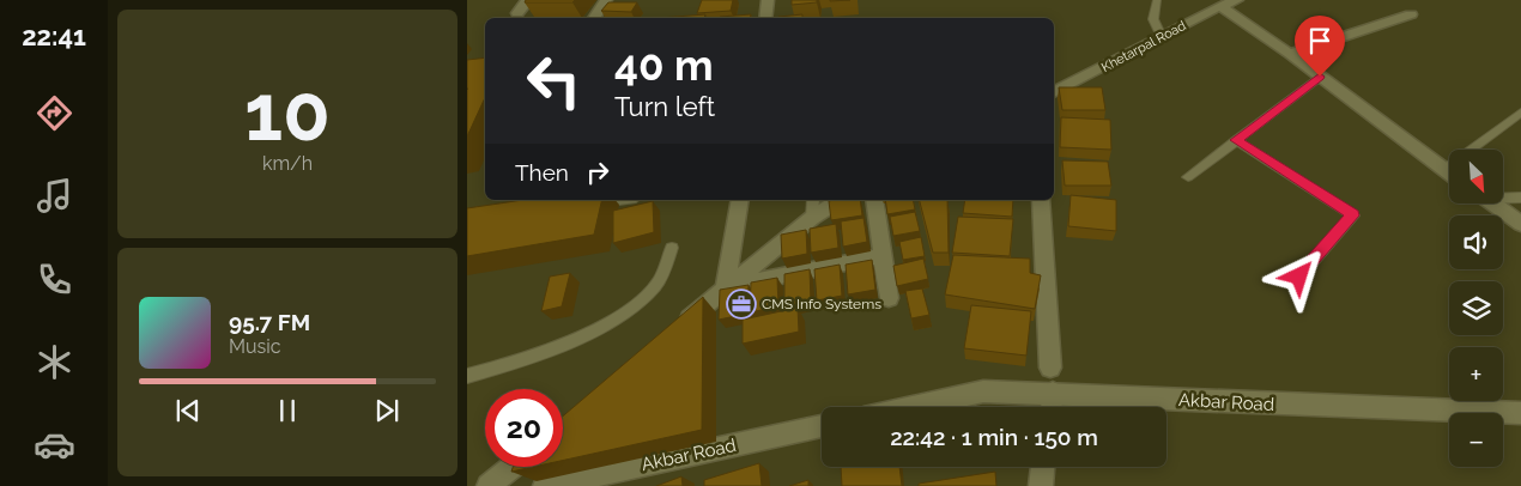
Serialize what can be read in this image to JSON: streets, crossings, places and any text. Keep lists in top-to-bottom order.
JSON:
{
  "streets": {
    "street": ["Khetarpal Road", "Akbar Road"]
  },
  "places": {
    "office": ["CMS Info Systems"]
  },
  "north": "bottom right",
  "page": {
    "tabs": "22:41",
    "tile": ["10", "km/h"],
    "turn": ["40 m", "Turn left"],
    "then": "Then",
    "map_buttons": ["+", "−"],
    "song": ["95.7 FM", "Music"],
    "limit": "20",
    "trip": "22:42 · 1 min · 150 m"
  }
}
